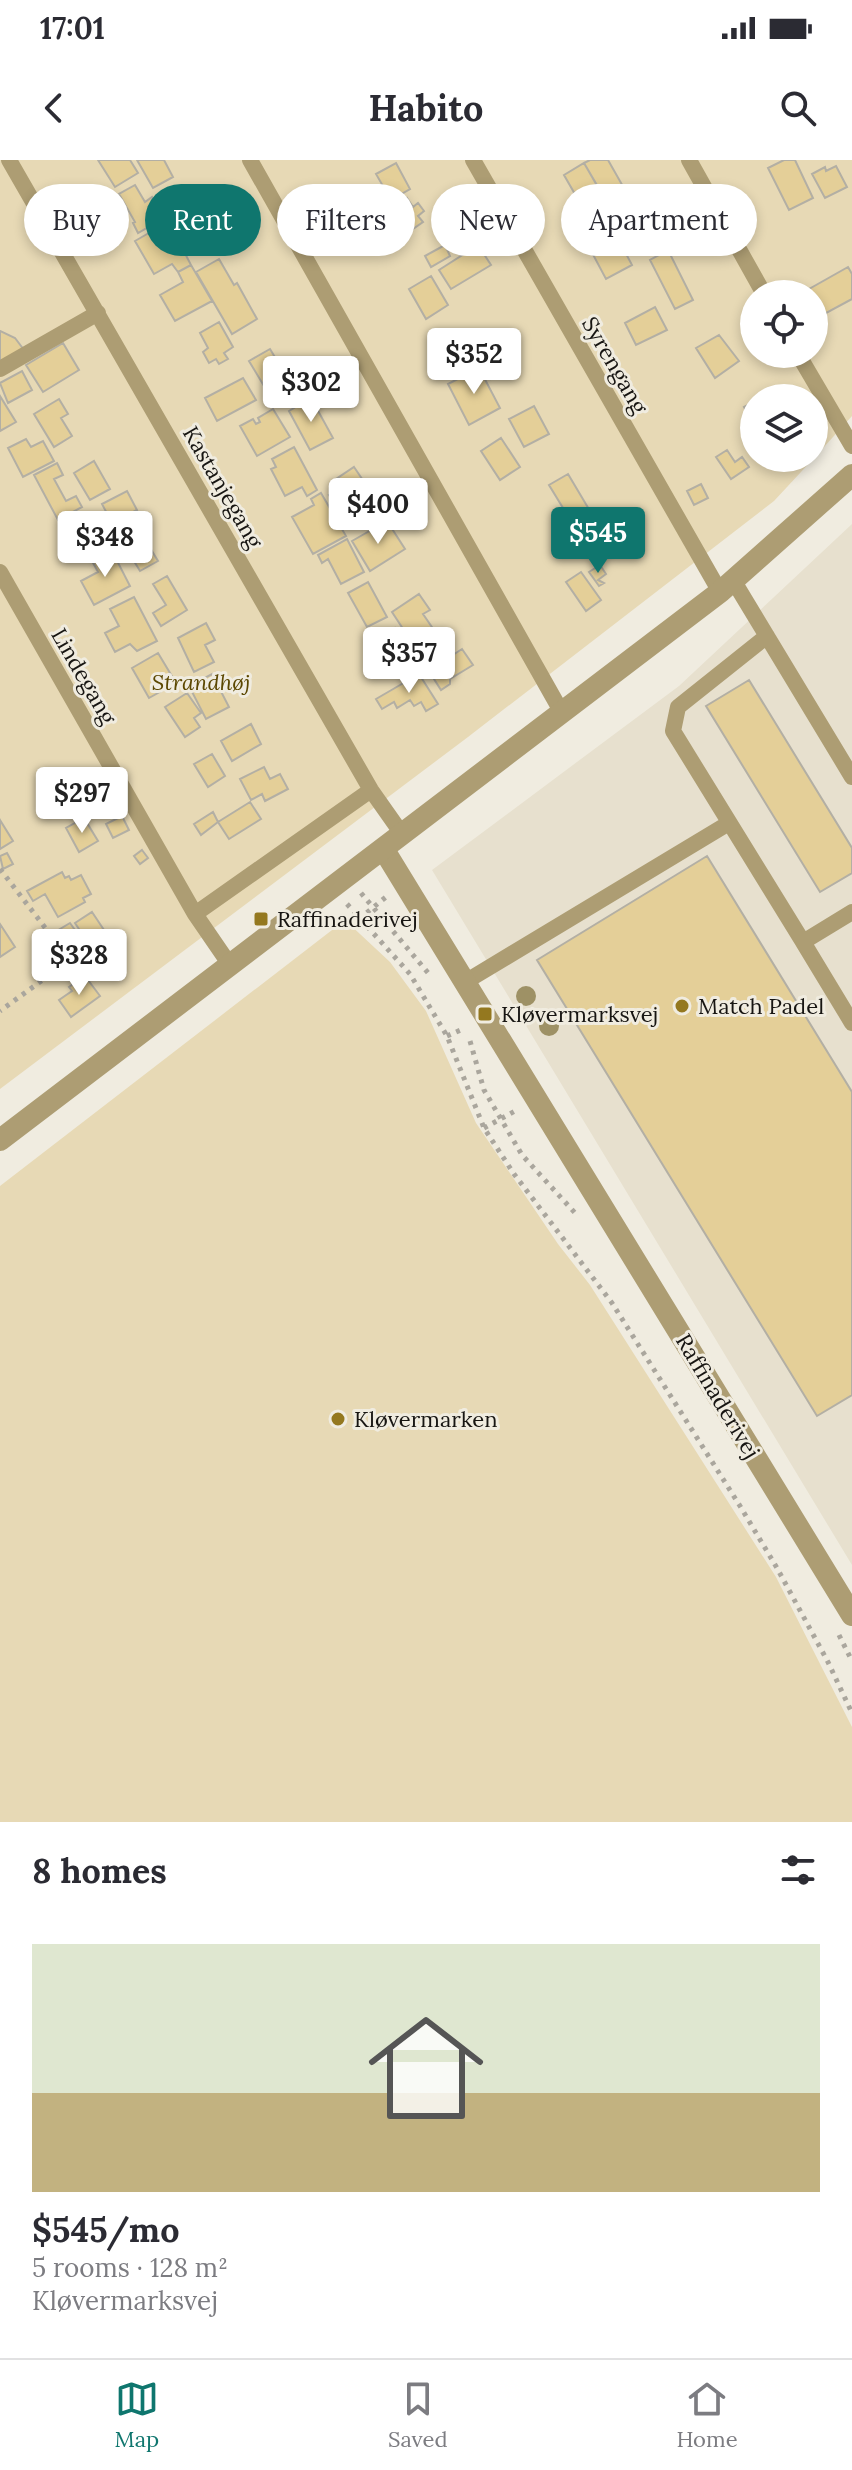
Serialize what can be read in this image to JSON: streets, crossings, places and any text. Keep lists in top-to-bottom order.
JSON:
{
  "streets": {
    "street": ["Raffinaderivej"],
    "lane": ["Syrengang", "Kastanjegang", "Lindegang"]
  },
  "parks": ["Strandhøj"],
  "places": {
    "transit": ["Raffinaderivej", "Kløvermarksvej"],
    "other": ["Match Padel", "Kløvermarken"]
  },
  "page": {
    "status": "17:01",
    "header": "Habito",
    "chip": [
      "Buy",
      "Rent",
      "Filters",
      "New",
      "Apartment"
    ],
    "price": [
      "$352",
      "$302",
      "$400",
      "$545",
      "$348",
      "$357",
      "$297",
      "$328"
    ],
    "heading": "8 homes",
    "list": [
      {
        "name": "$545/mo",
        "note": "5 rooms · 128 m² · Kløvermarksvej"
      }
    ],
    "tabs": ["Map", "Saved", "Home"]
  }
}
